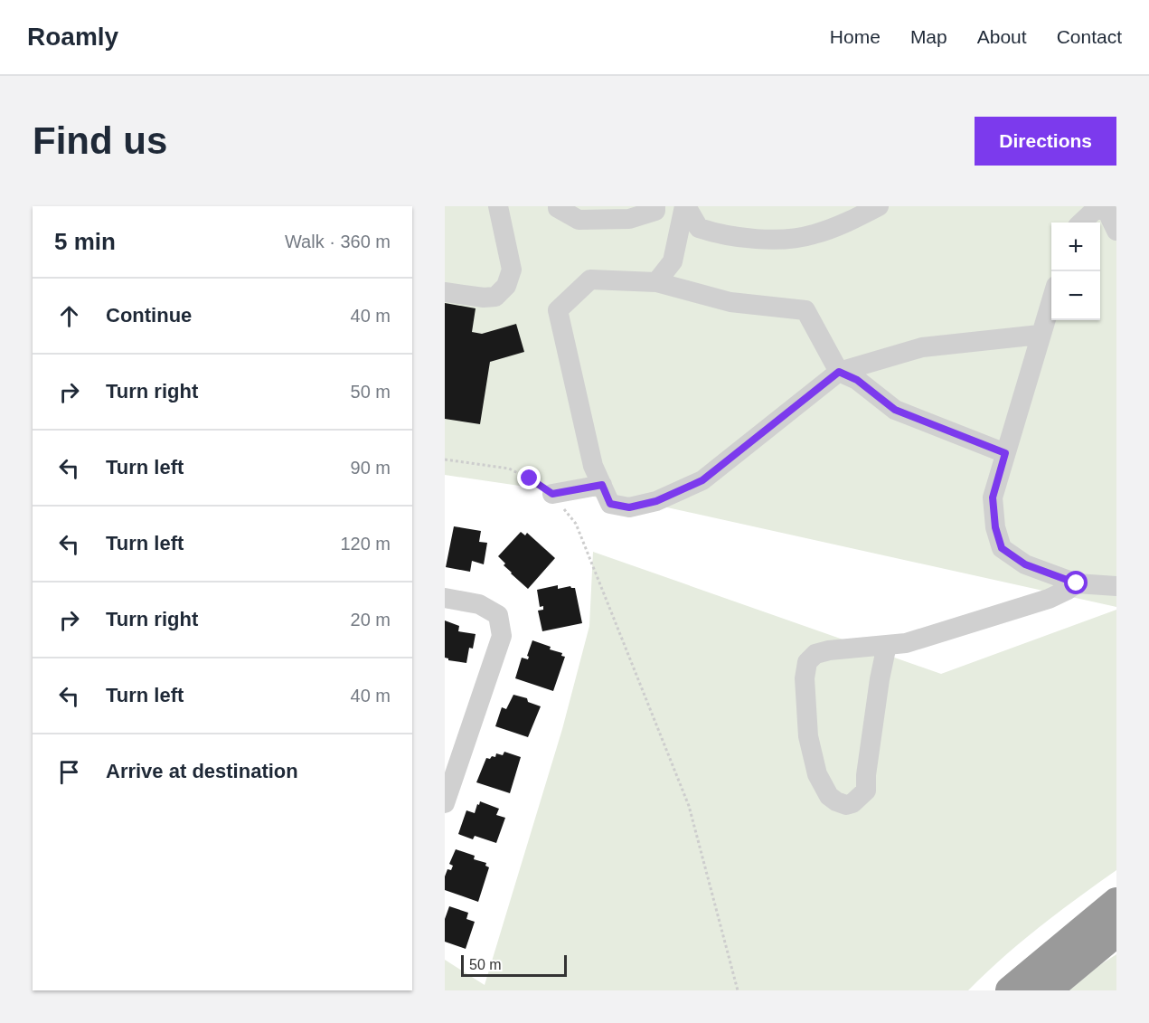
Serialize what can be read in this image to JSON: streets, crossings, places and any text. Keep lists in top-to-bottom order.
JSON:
{
  "scale_bar": "50 m",
  "page": {
    "header": "Roamly",
    "nav": [
      "Home",
      "Map",
      "About",
      "Contact"
    ],
    "buttons": "Directions",
    "title": "Find us",
    "heading": ["5 min", "Walk · 360 m"],
    "map_buttons": ["+", "−"],
    "list": [
      ["Continue", "40 m"],
      ["Turn right", "50 m"],
      ["Turn left", "90 m"],
      ["Turn left", "120 m"],
      ["Turn right", "20 m"],
      ["Turn left", "40 m"],
      "Arrive at destination"
    ],
    "scale": "50 m"
  }
}
